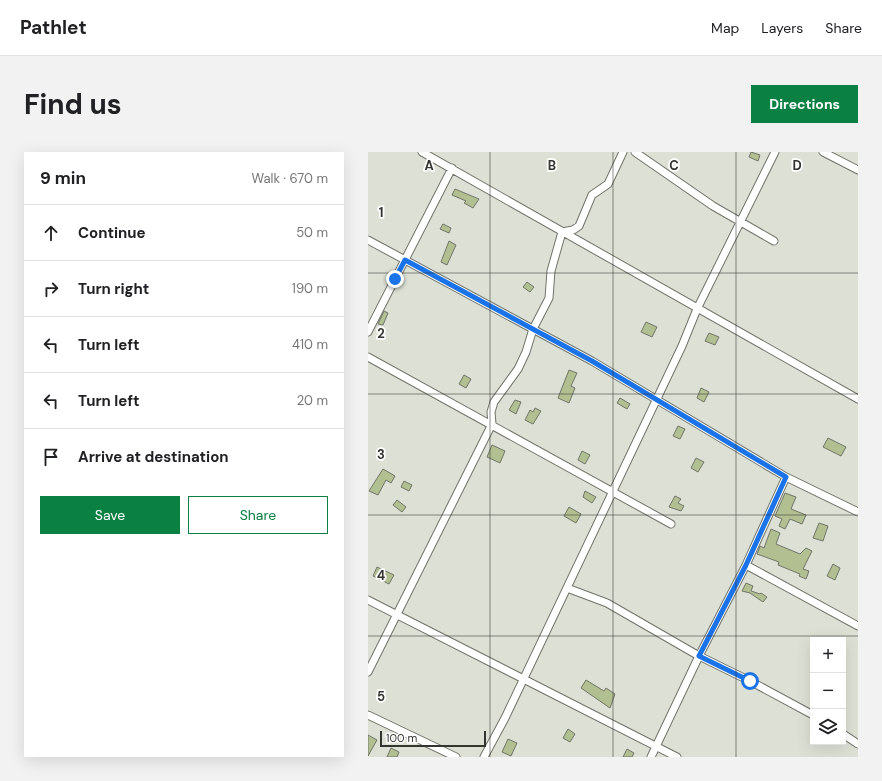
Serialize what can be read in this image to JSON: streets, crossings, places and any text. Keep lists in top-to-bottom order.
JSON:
{
  "scale_bar": "100 m",
  "page": {
    "header": "Pathlet",
    "nav": ["Map", "Layers", "Share"],
    "buttons": [
      "Directions",
      ["Save", "Share"]
    ],
    "title": "Find us",
    "heading": ["9 min", "Walk · 670 m"],
    "list": [
      ["Continue", "50 m"],
      ["Turn right", "190 m"],
      ["Turn left", "410 m"],
      ["Turn left", "20 m"],
      "Arrive at destination"
    ],
    "map_buttons": ["+", "−"],
    "scale": "100 m"
  },
  "grid": {
    "columns": [
      "A",
      "B",
      "C",
      "D"
    ],
    "rows": [
      "1",
      "2",
      "3",
      "4",
      "5"
    ]
  }
}
